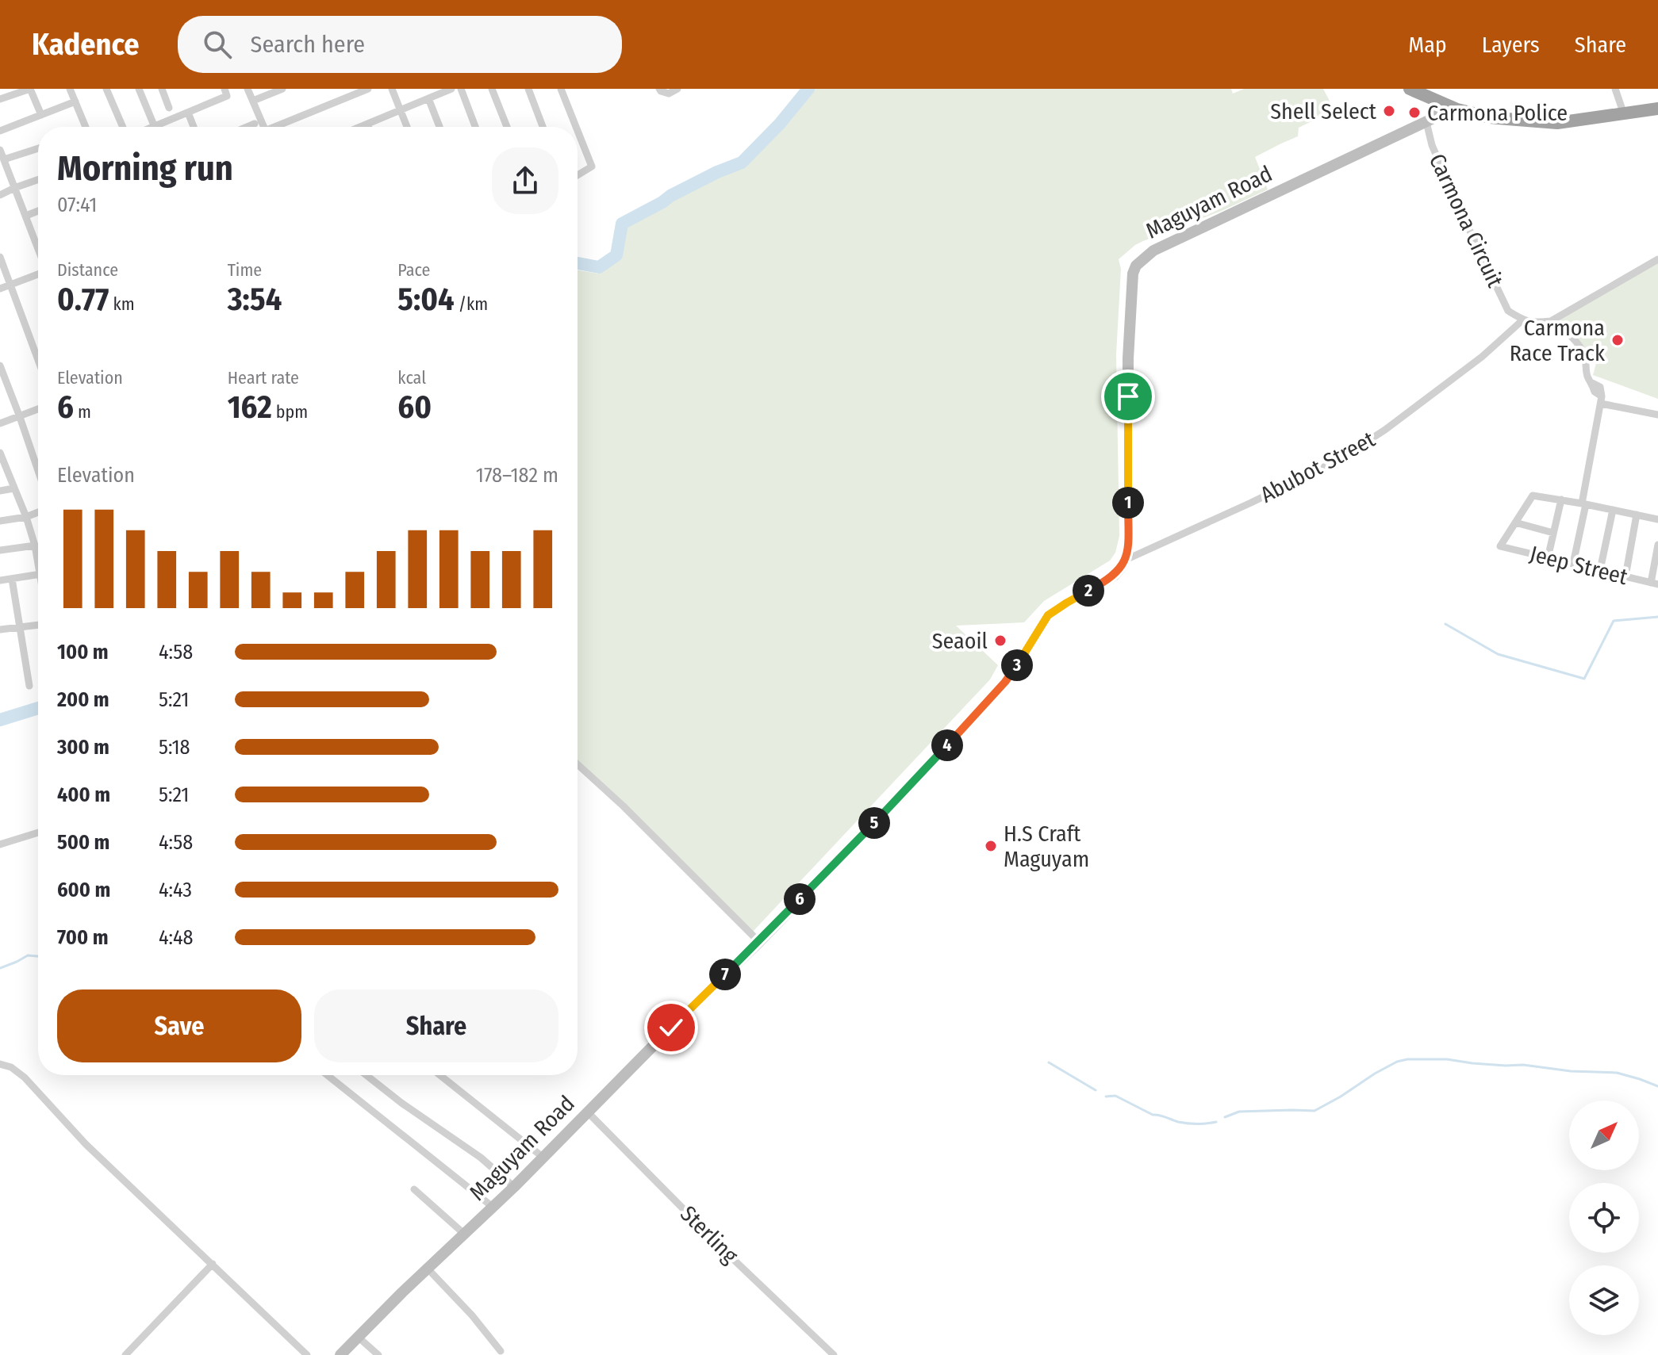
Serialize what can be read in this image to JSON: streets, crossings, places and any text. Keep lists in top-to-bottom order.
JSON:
{
  "streets": {
    "main road": ["Maguyam Road"],
    "street": [
      "Carmona Circuit",
      "Abubot Street",
      "Jeep Street",
      "Sterling"
    ]
  },
  "crossings": [
    ["Maguyam Road", "Carmona Circuit"],
    ["Maguyam Road", "Abubot Street"],
    ["Maguyam Road", "Sterling"],
    ["Carmona Circuit", "Abubot Street"]
  ],
  "places": [
    "Shell Select",
    "Carmona Police",
    "Carmona Race Track",
    "Seaoil",
    "H.S Craft Maguyam"
  ],
  "north": "top right",
  "page": {
    "header": "Kadence",
    "search": "Search here",
    "nav": ["Map", "Layers", "Share"],
    "heading": ["Morning run", "07:41"],
    "stats": [
      ["Distance", "0.77 km"],
      ["Time", "3:54"],
      ["Pace", "5:04 /km"],
      ["Elevation", "6 m"],
      ["Heart rate", "162 bpm"],
      ["kcal", "60"]
    ],
    "chart": ["Elevation", "178–182 m"],
    "pins": [
      "1",
      "2",
      "3",
      "4",
      "5",
      "6",
      "7"
    ],
    "list": [
      {
        "name": "100 m",
        "note": "4:58"
      },
      {
        "name": "200 m",
        "note": "5:21"
      },
      {
        "name": "300 m",
        "note": "5:18"
      },
      {
        "name": "400 m",
        "note": "5:21"
      },
      {
        "name": "500 m",
        "note": "4:58"
      },
      {
        "name": "600 m",
        "note": "4:43"
      },
      {
        "name": "700 m",
        "note": "4:48"
      }
    ],
    "buttons": ["Save", "Share"]
  }
}
